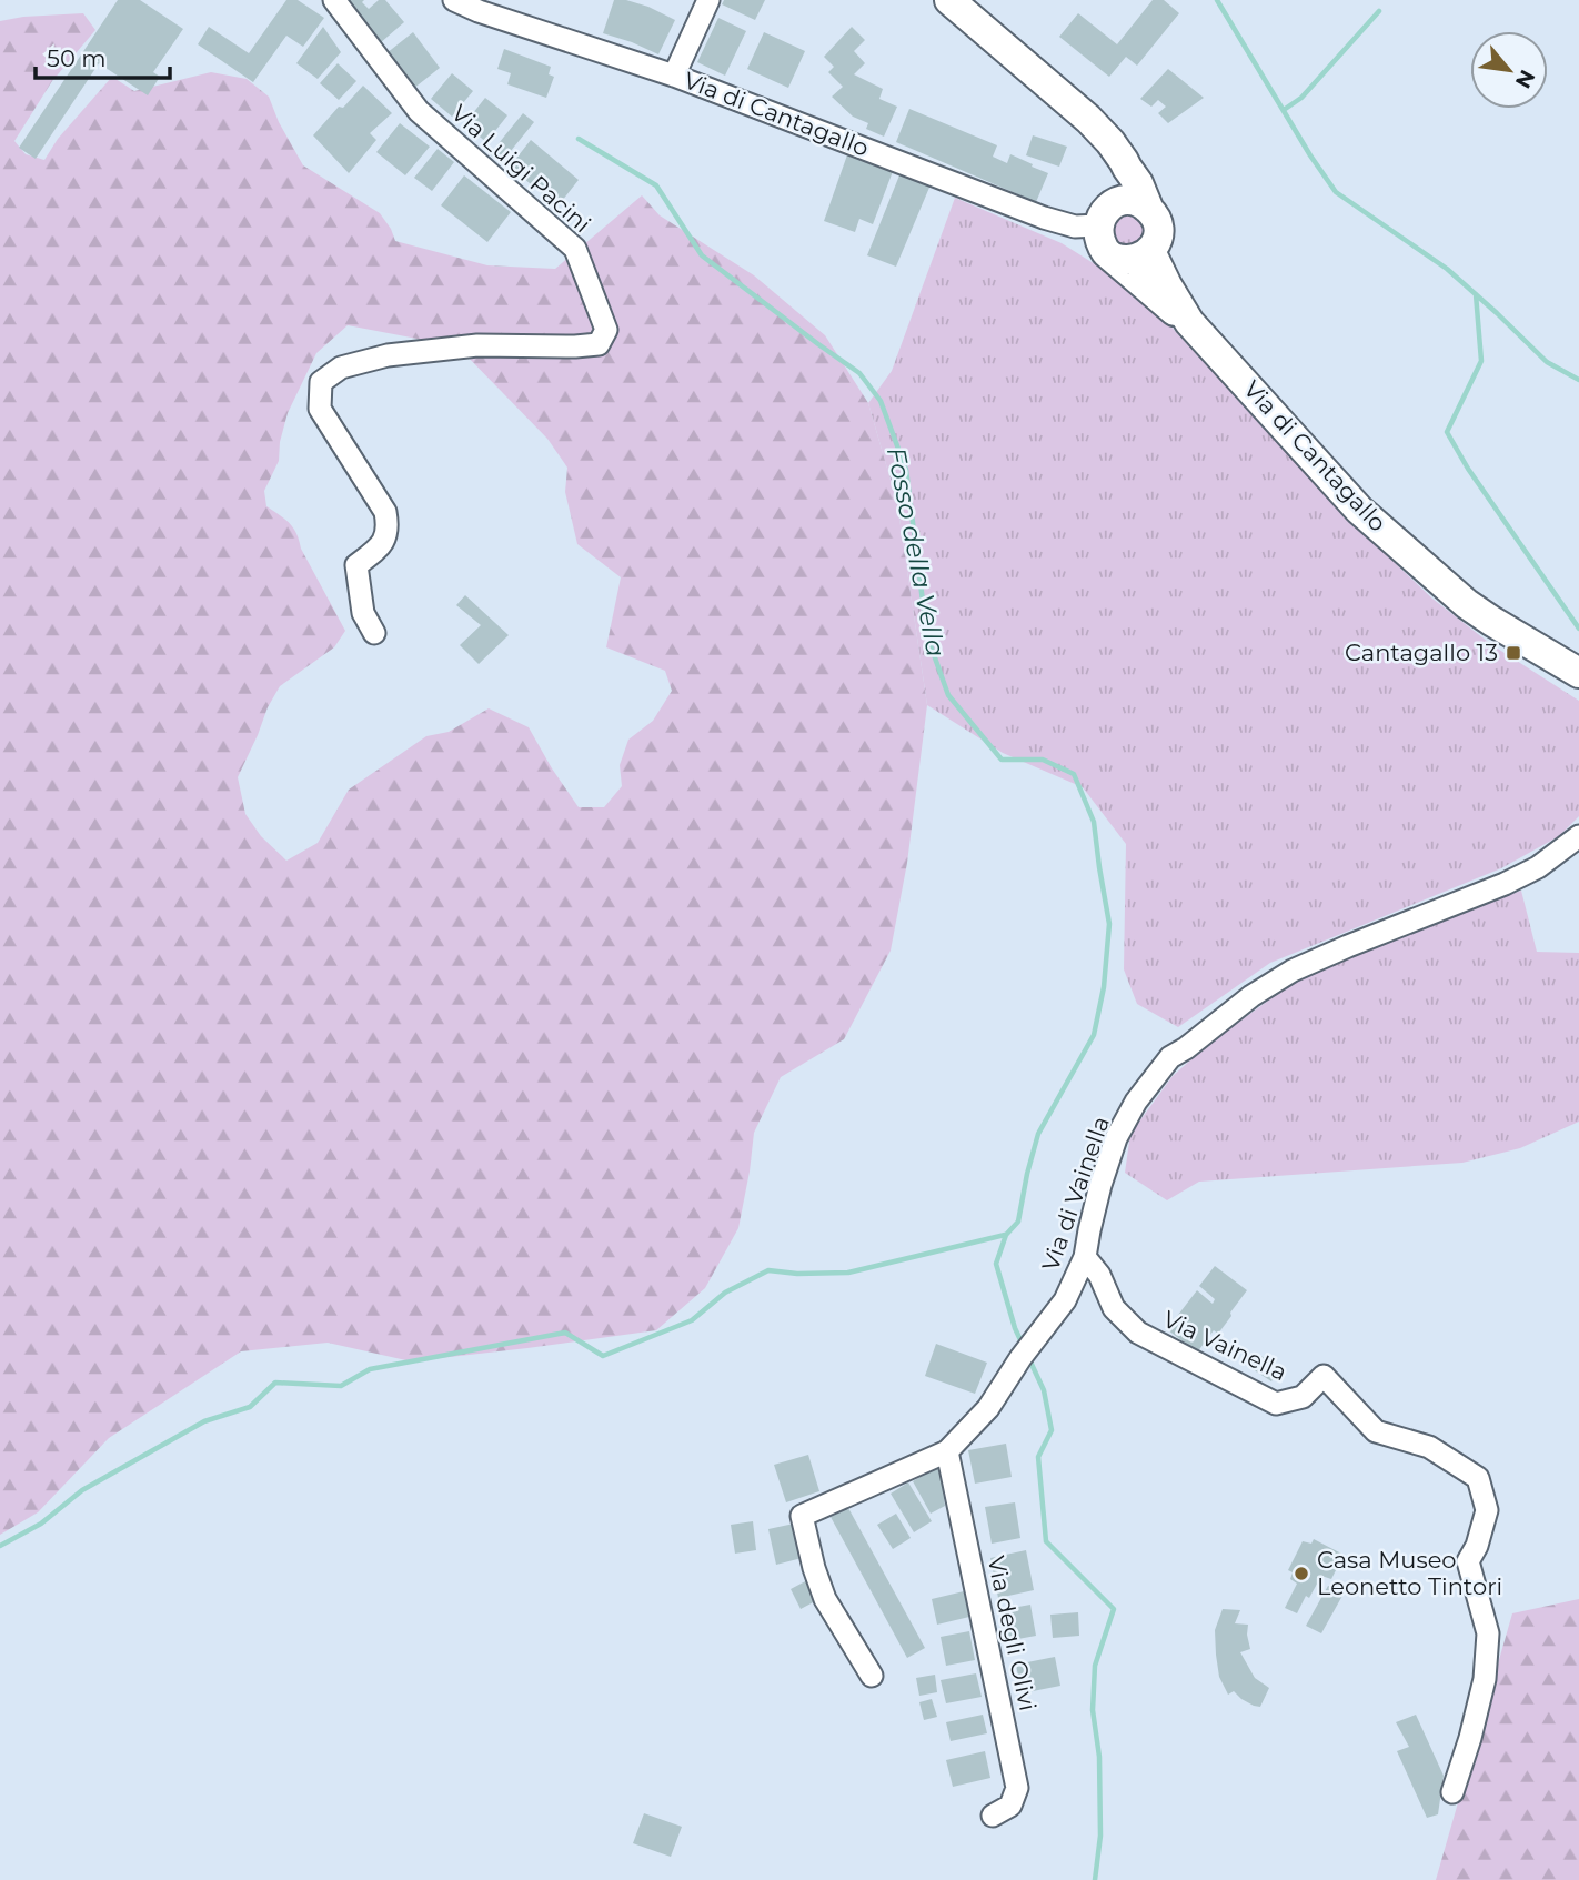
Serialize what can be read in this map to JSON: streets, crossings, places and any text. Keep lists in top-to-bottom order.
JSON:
{
  "streets": {
    "street": [
      "Via di Cantagallo",
      "Via Luigi Pacini",
      "Via di Vainella",
      "Via Vainella",
      "Via degli Olivi"
    ]
  },
  "crossings": [
    ["Via di Vainella", "Via Vainella"],
    ["Via di Vainella", "Via degli Olivi"]
  ],
  "water": ["Fosso della Vella"],
  "places": {
    "transit": ["Cantagallo 13"],
    "other": ["Casa Museo Leonetto Tintori"]
  },
  "scale_bar": "50 m",
  "north": "bottom right"
}
